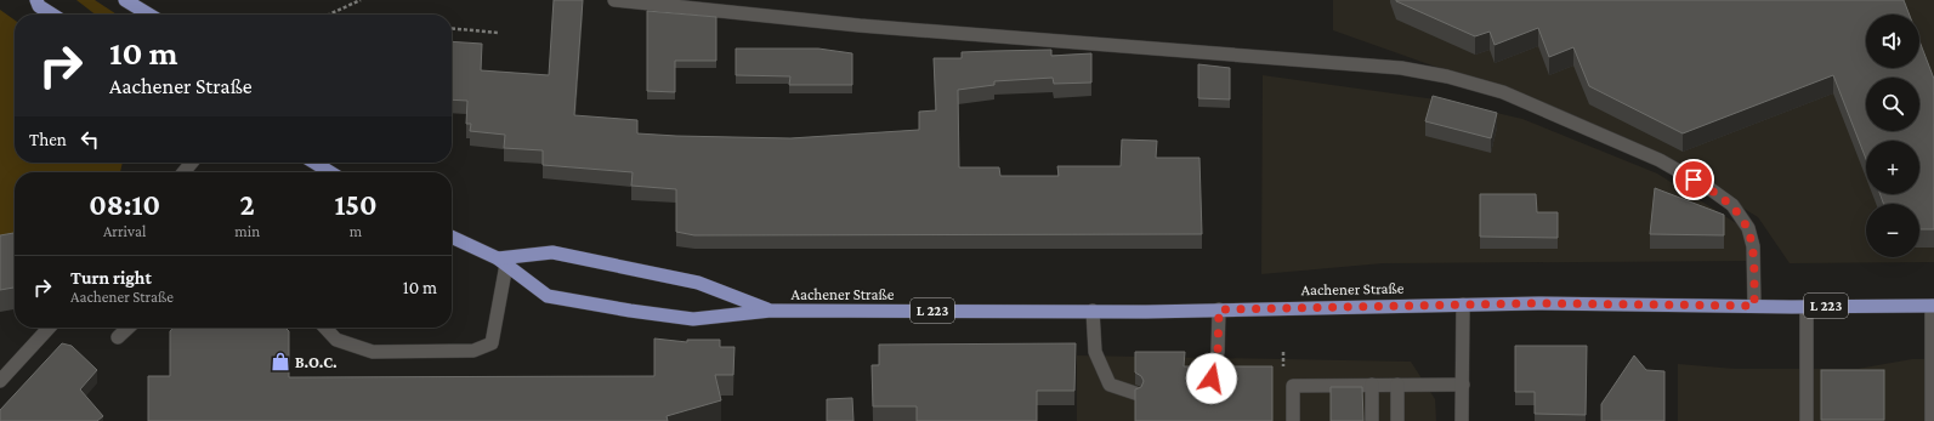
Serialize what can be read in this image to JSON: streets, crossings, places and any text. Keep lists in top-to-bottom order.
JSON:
{
  "streets": {
    "main road": ["Aachener Straße", "L 223"]
  },
  "places": {
    "shop": ["B.O.C."]
  },
  "page": {
    "map_buttons": ["+", "−"],
    "turn": ["10 m", "Aachener Straße"],
    "then": "Then",
    "eta": [
      "08:10",
      "Arrival",
      "2",
      "min",
      "150",
      "m"
    ],
    "list": [
      {
        "name": "Turn right",
        "note": "Aachener Straße",
        "value": "10 m"
      }
    ]
  }
}
